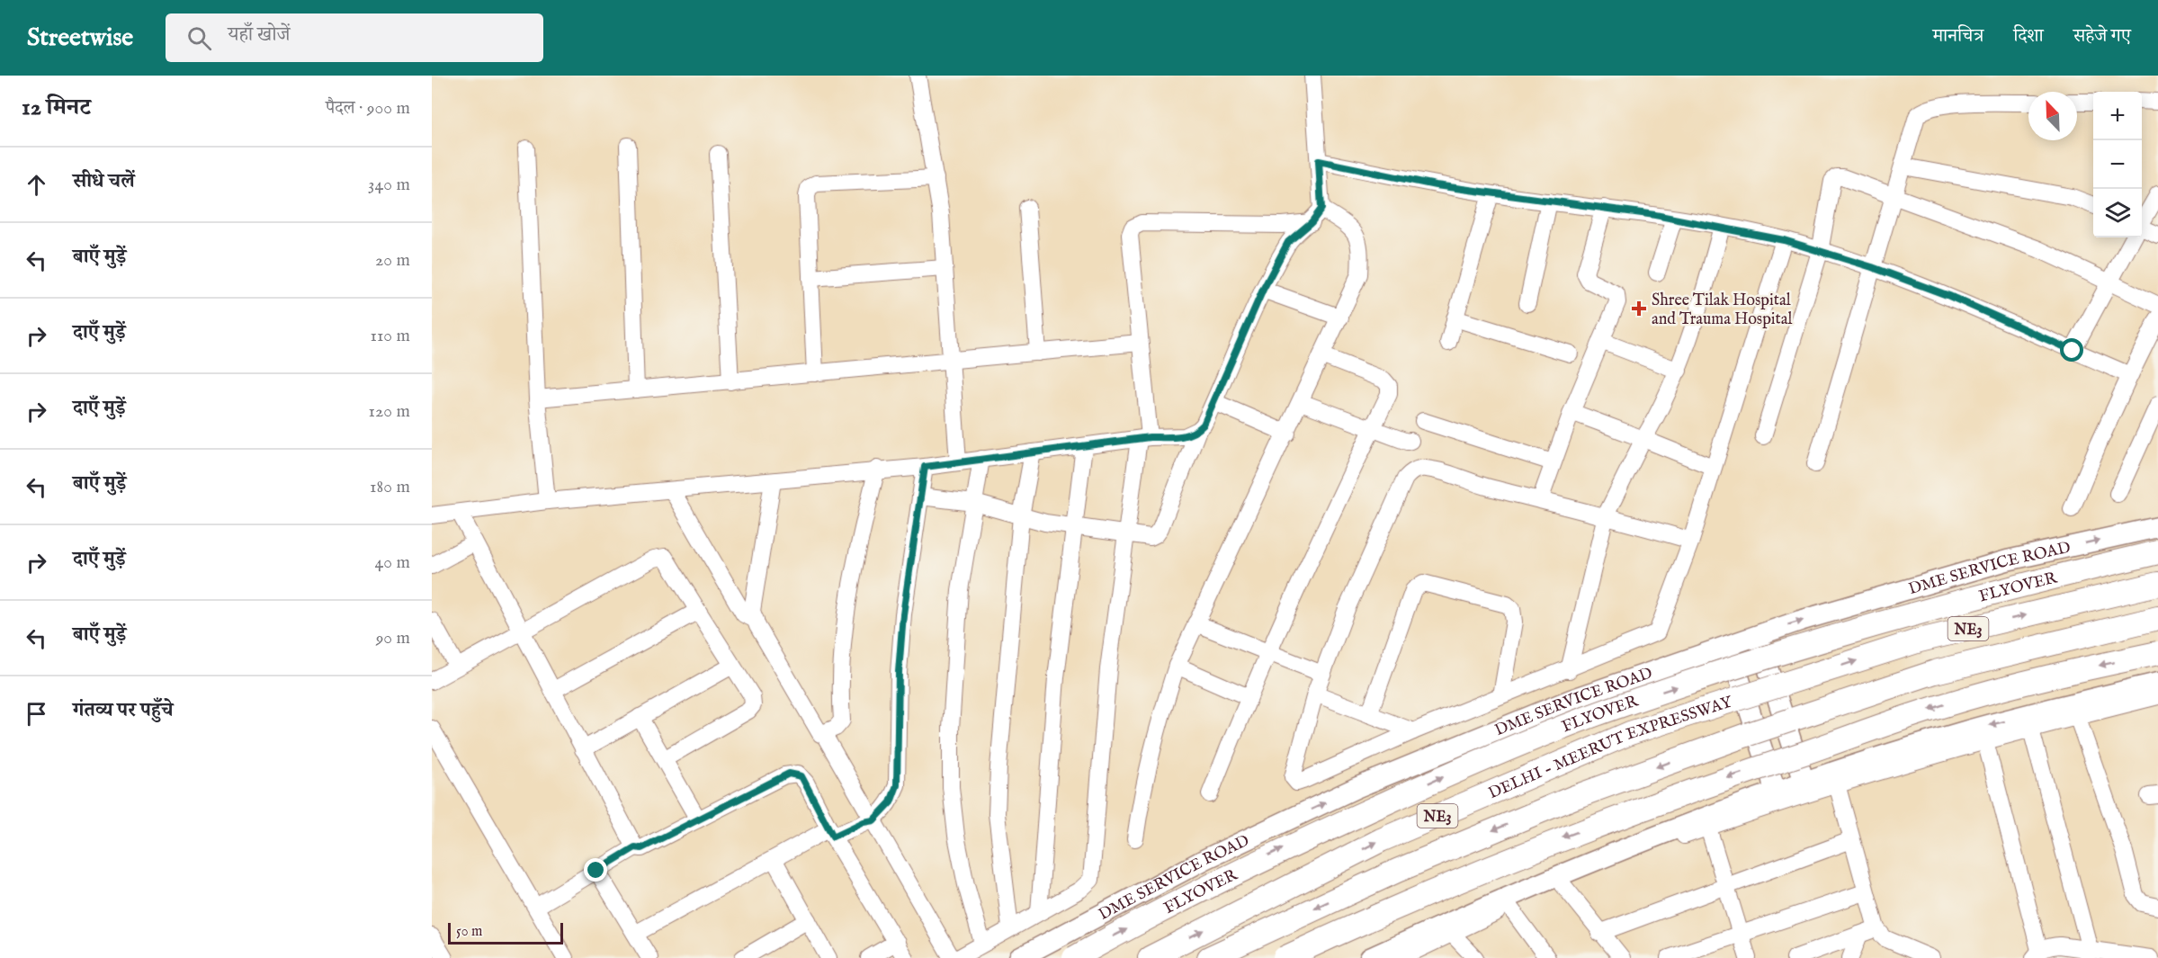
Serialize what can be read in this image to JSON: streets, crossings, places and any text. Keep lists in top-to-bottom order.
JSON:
{
  "streets": {
    "highway": ["FLYOVER", "NE3", "DELHI - MEERUT EXPRESSWAY"],
    "main road": ["DME SERVICE ROAD"]
  },
  "places": {
    "health": ["Shree Tilak Hospital and Trauma Hospital"]
  },
  "scale_bar": "50 m",
  "north": "top left",
  "page": {
    "header": "Streetwise",
    "search": "यहाँ खोजें",
    "nav": ["मानचित्र", "दिशा", "सहेजे गए"],
    "heading": ["12 मिनट", "पैदल · 900 m"],
    "map_buttons": ["+", "−"],
    "list": [
      ["सीधे चलें", "340 m"],
      ["बाएँ मुड़ें", "20 m"],
      ["दाएँ मुड़ें", "110 m"],
      ["दाएँ मुड़ें", "120 m"],
      ["बाएँ मुड़ें", "180 m"],
      ["दाएँ मुड़ें", "40 m"],
      ["बाएँ मुड़ें", "90 m"],
      "गंतव्य पर पहुँचे"
    ],
    "scale": "50 m"
  }
}
